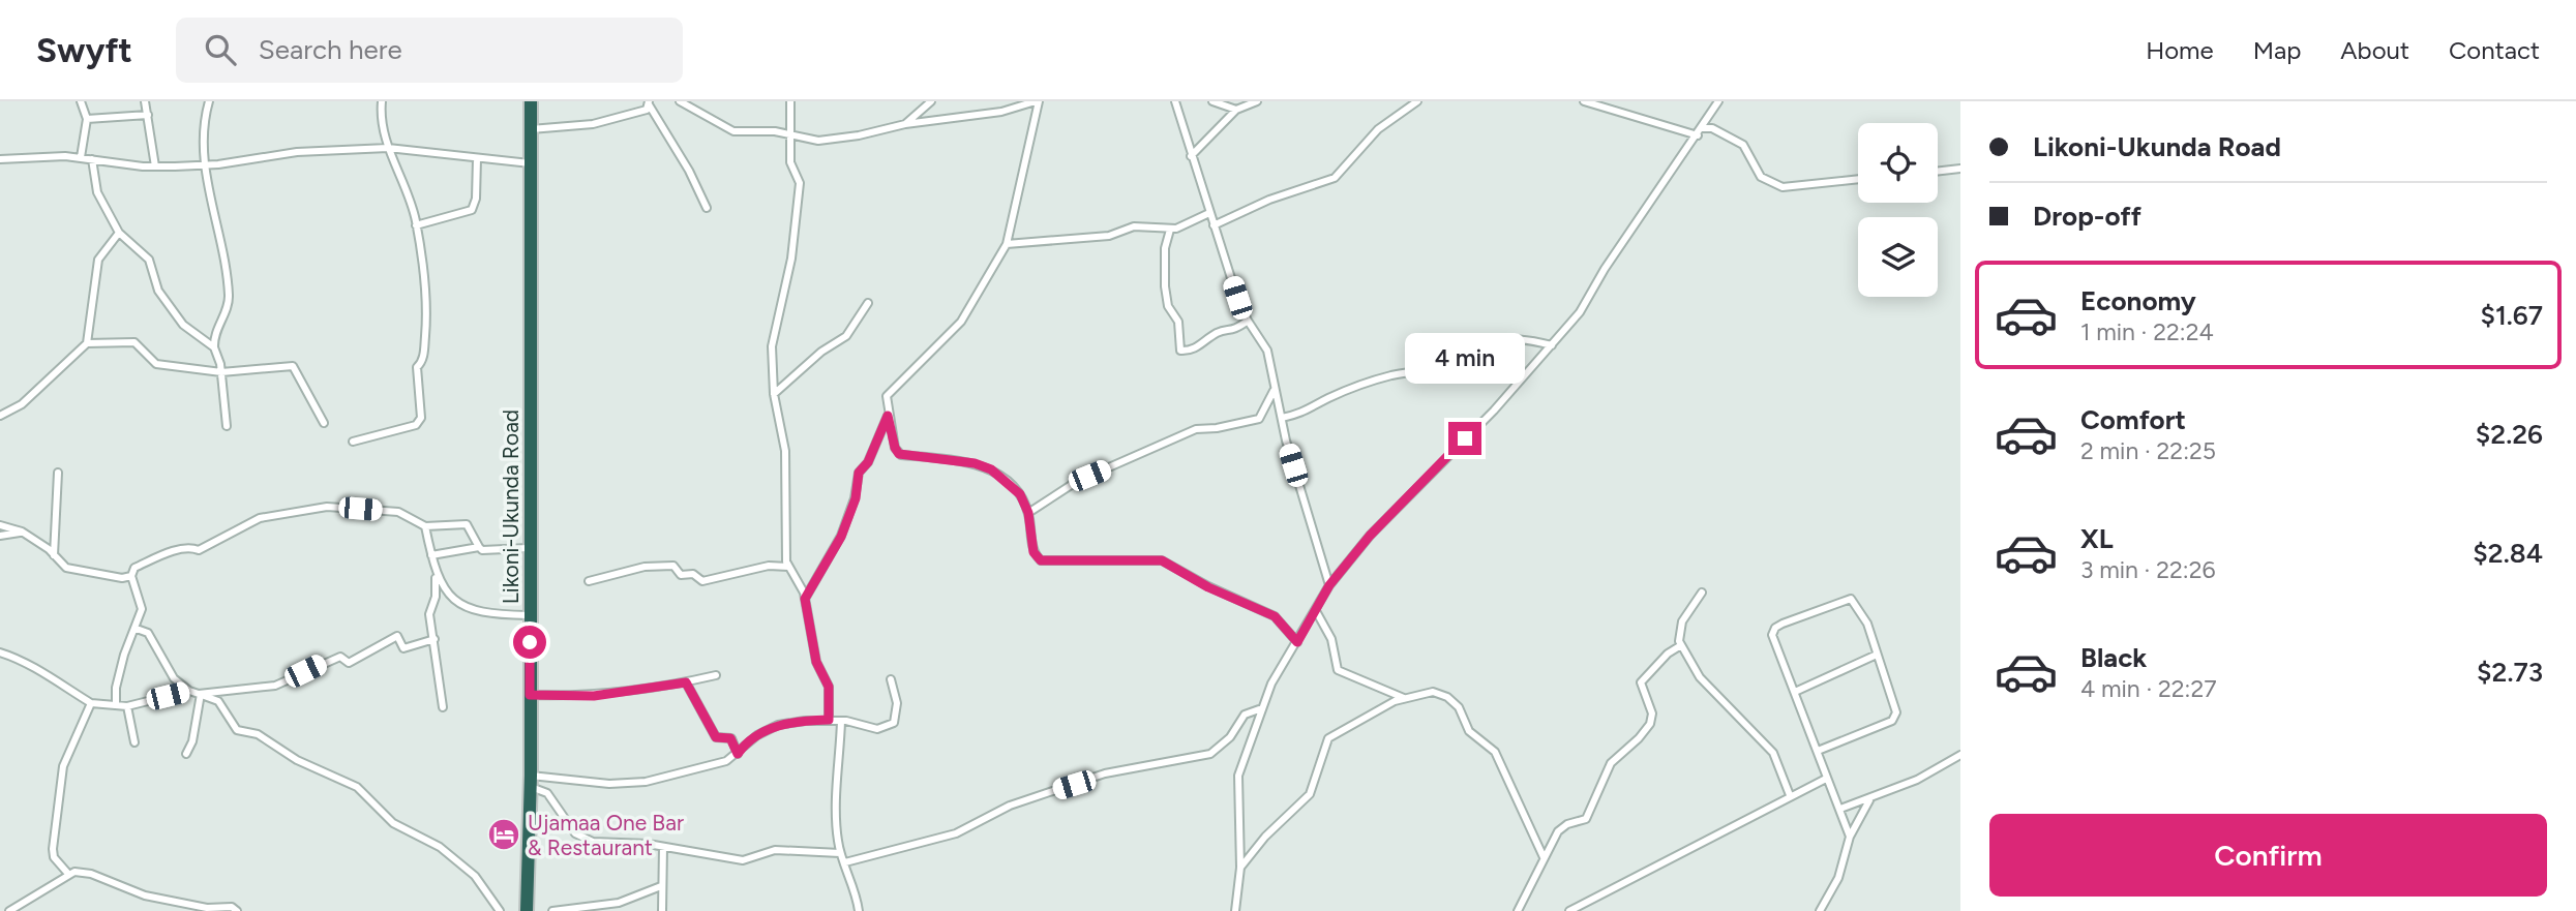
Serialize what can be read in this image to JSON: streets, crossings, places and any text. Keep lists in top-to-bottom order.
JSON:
{
  "streets": {
    "highway": ["Likoni-Ukunda Road"]
  },
  "places": {
    "hotel": ["Ujamaa One Bar & Restaurant"]
  },
  "page": {
    "header": "Swyft",
    "search": "Search here",
    "nav": [
      "Home",
      "Map",
      "About",
      "Contact"
    ],
    "banner": ["Likoni-Ukunda Road", "Drop-off"],
    "list": [
      {
        "name": "Economy",
        "note": "1 min · 22:24",
        "value": "$1.67"
      },
      {
        "name": "Comfort",
        "note": "2 min · 22:25",
        "value": "$2.26"
      },
      {
        "name": "XL",
        "note": "3 min · 22:26",
        "value": "$2.84"
      },
      {
        "name": "Black",
        "note": "4 min · 22:27",
        "value": "$2.73"
      }
    ],
    "bubble": "4 min",
    "buttons": "Confirm"
  }
}
